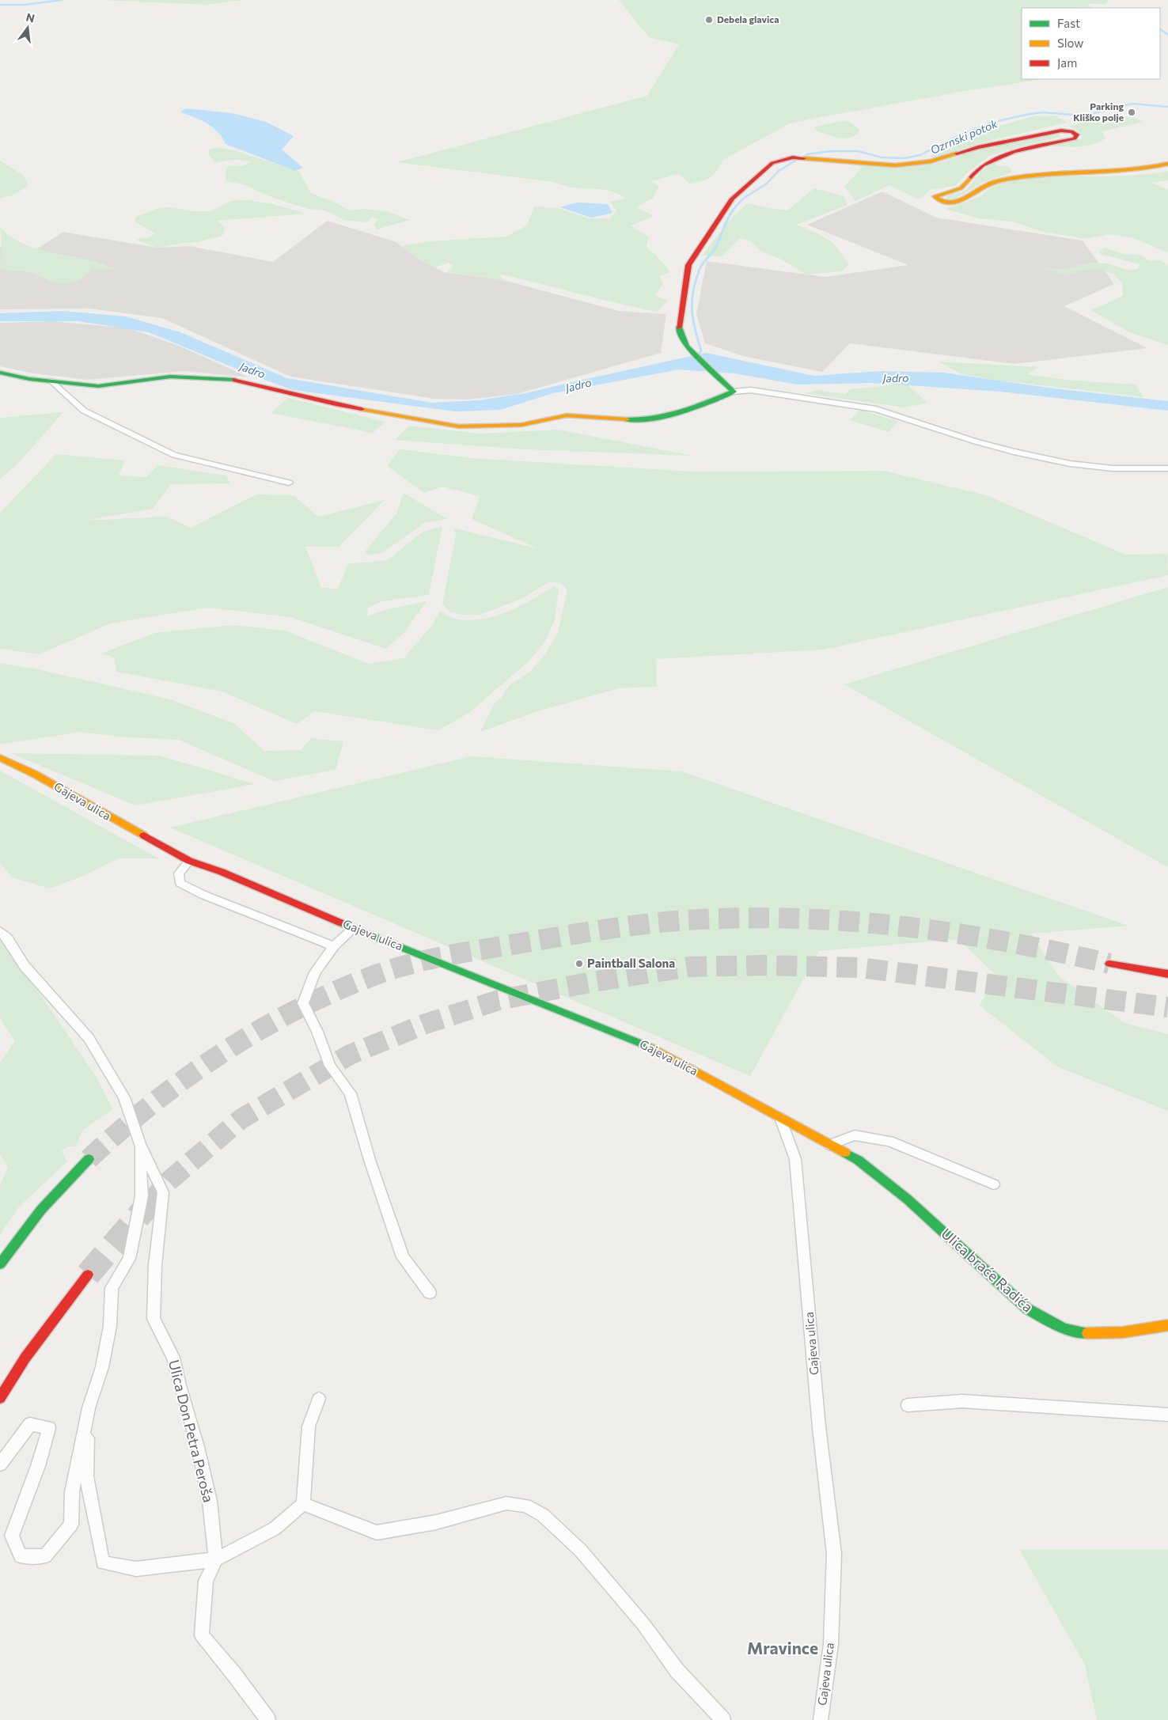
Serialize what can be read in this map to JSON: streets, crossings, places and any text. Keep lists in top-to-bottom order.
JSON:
{
  "streets": {
    "main road": ["Gajeva ulica", "Ulica braće Radića"],
    "street": ["Ulica Don Petra Peroša"]
  },
  "crossings": [
    ["Gajeva ulica", "Ulica braće Radića"]
  ],
  "districts": ["Mravince"],
  "water": ["Ozrnski potok", "Jadro"],
  "places": ["Debela glavica", "Parking Kliško polje", "Paintball Salona"],
  "legend": ["Fast", "Slow", "Jam"],
  "north": "top"
}
